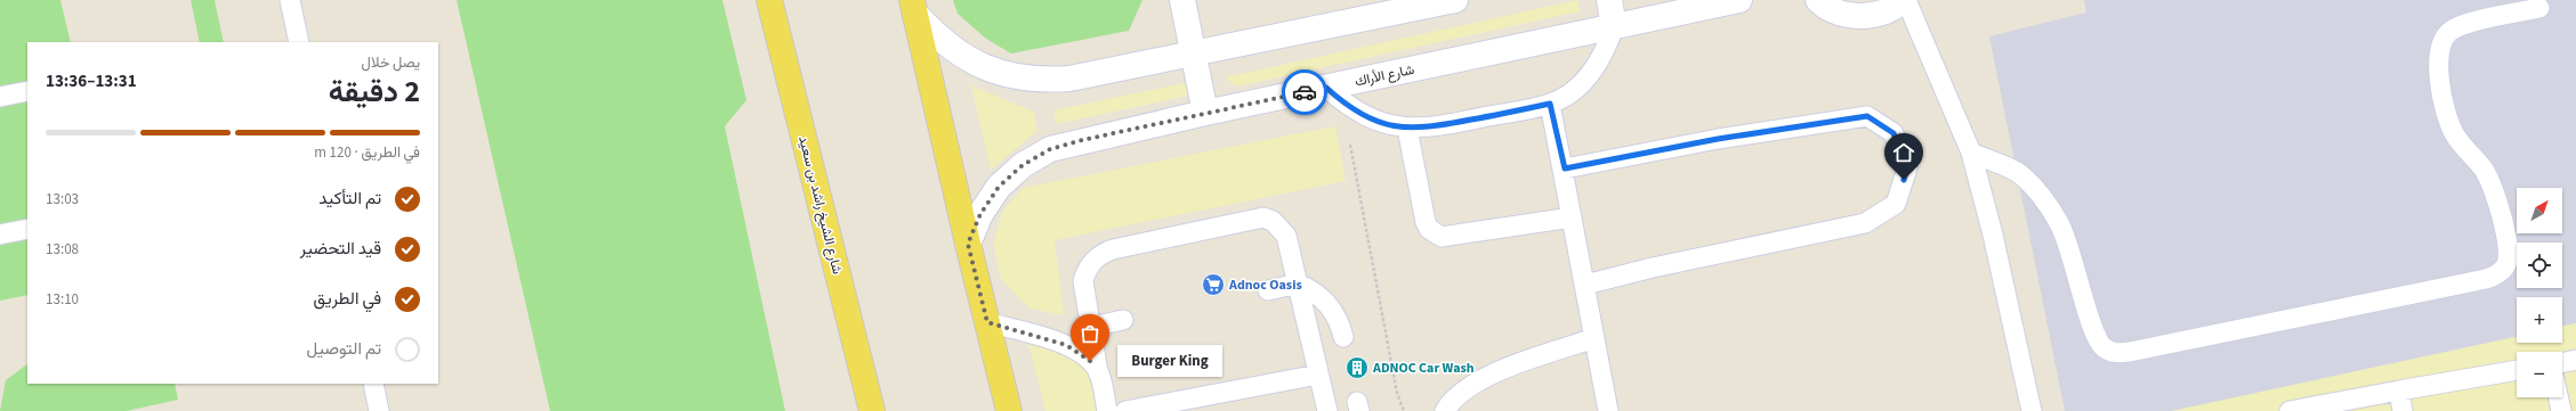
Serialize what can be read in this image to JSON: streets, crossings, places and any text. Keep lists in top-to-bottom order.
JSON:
{
  "streets": {
    "main road": ["شارع الشيخ راشد بن سعيد"],
    "street": ["شارع الأراك"]
  },
  "places": {
    "supermarket": ["Adnoc Oasis"],
    "other": ["Burger King"],
    "building": ["ADNOC Car Wash"]
  },
  "north": "top right",
  "page": {
    "heading": ["2 دقيقة", "يصل خلال", "13:31–13:36"],
    "bar": "في الطريق · 120 m",
    "list": [
      ["تم التأكيد", "13:03"],
      ["قيد التحضير", "13:08"],
      ["في الطريق", "13:10"],
      "تم التوصيل"
    ],
    "map_buttons": ["+", "−"],
    "bubble": "Burger King"
  }
}
